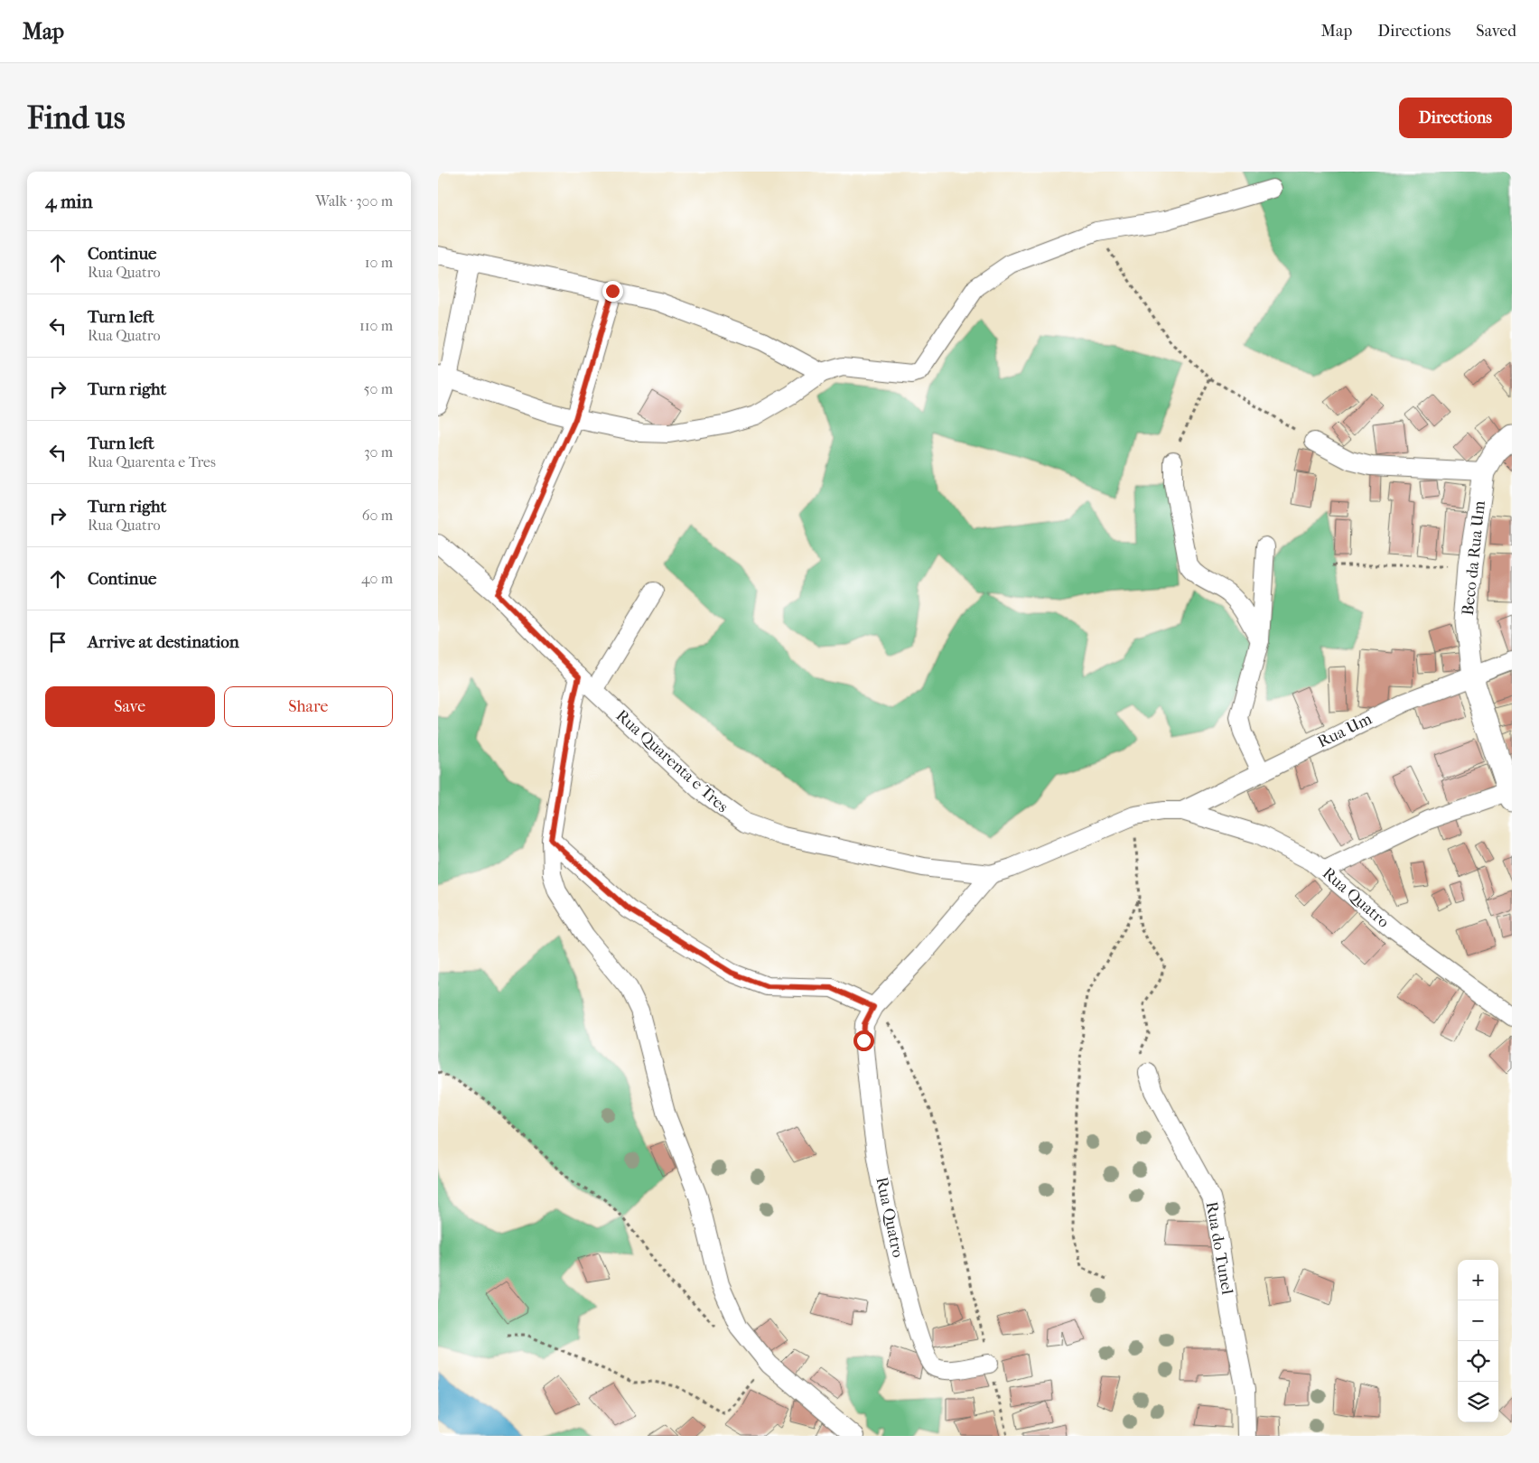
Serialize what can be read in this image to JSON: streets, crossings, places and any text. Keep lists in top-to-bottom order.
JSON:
{
  "streets": {
    "street": [
      "Beco da Rua Um",
      "Rua Um",
      "Rua Quarenta e Tres",
      "Rua Quatro",
      "Rua do Tunel"
    ]
  },
  "crossings": [
    ["Beco da Rua Um", "Rua Um"],
    ["Rua Um", "Rua Quatro"],
    ["Rua Quarenta e Tres", "Rua Quatro"]
  ],
  "page": {
    "header": "Map",
    "nav": ["Map", "Directions", "Saved"],
    "buttons": [
      "Directions",
      ["Save", "Share"]
    ],
    "title": "Find us",
    "heading": ["4 min", "Walk · 300 m"],
    "list": [
      ["Continue", "Rua Quatro", "10 m"],
      ["Turn left", "Rua Quatro", "110 m"],
      ["Turn right", "50 m"],
      ["Turn left", "Rua Quarenta e Tres", "30 m"],
      ["Turn right", "Rua Quatro", "60 m"],
      ["Continue", "40 m"],
      "Arrive at destination"
    ],
    "map_buttons": ["+", "−"]
  }
}
